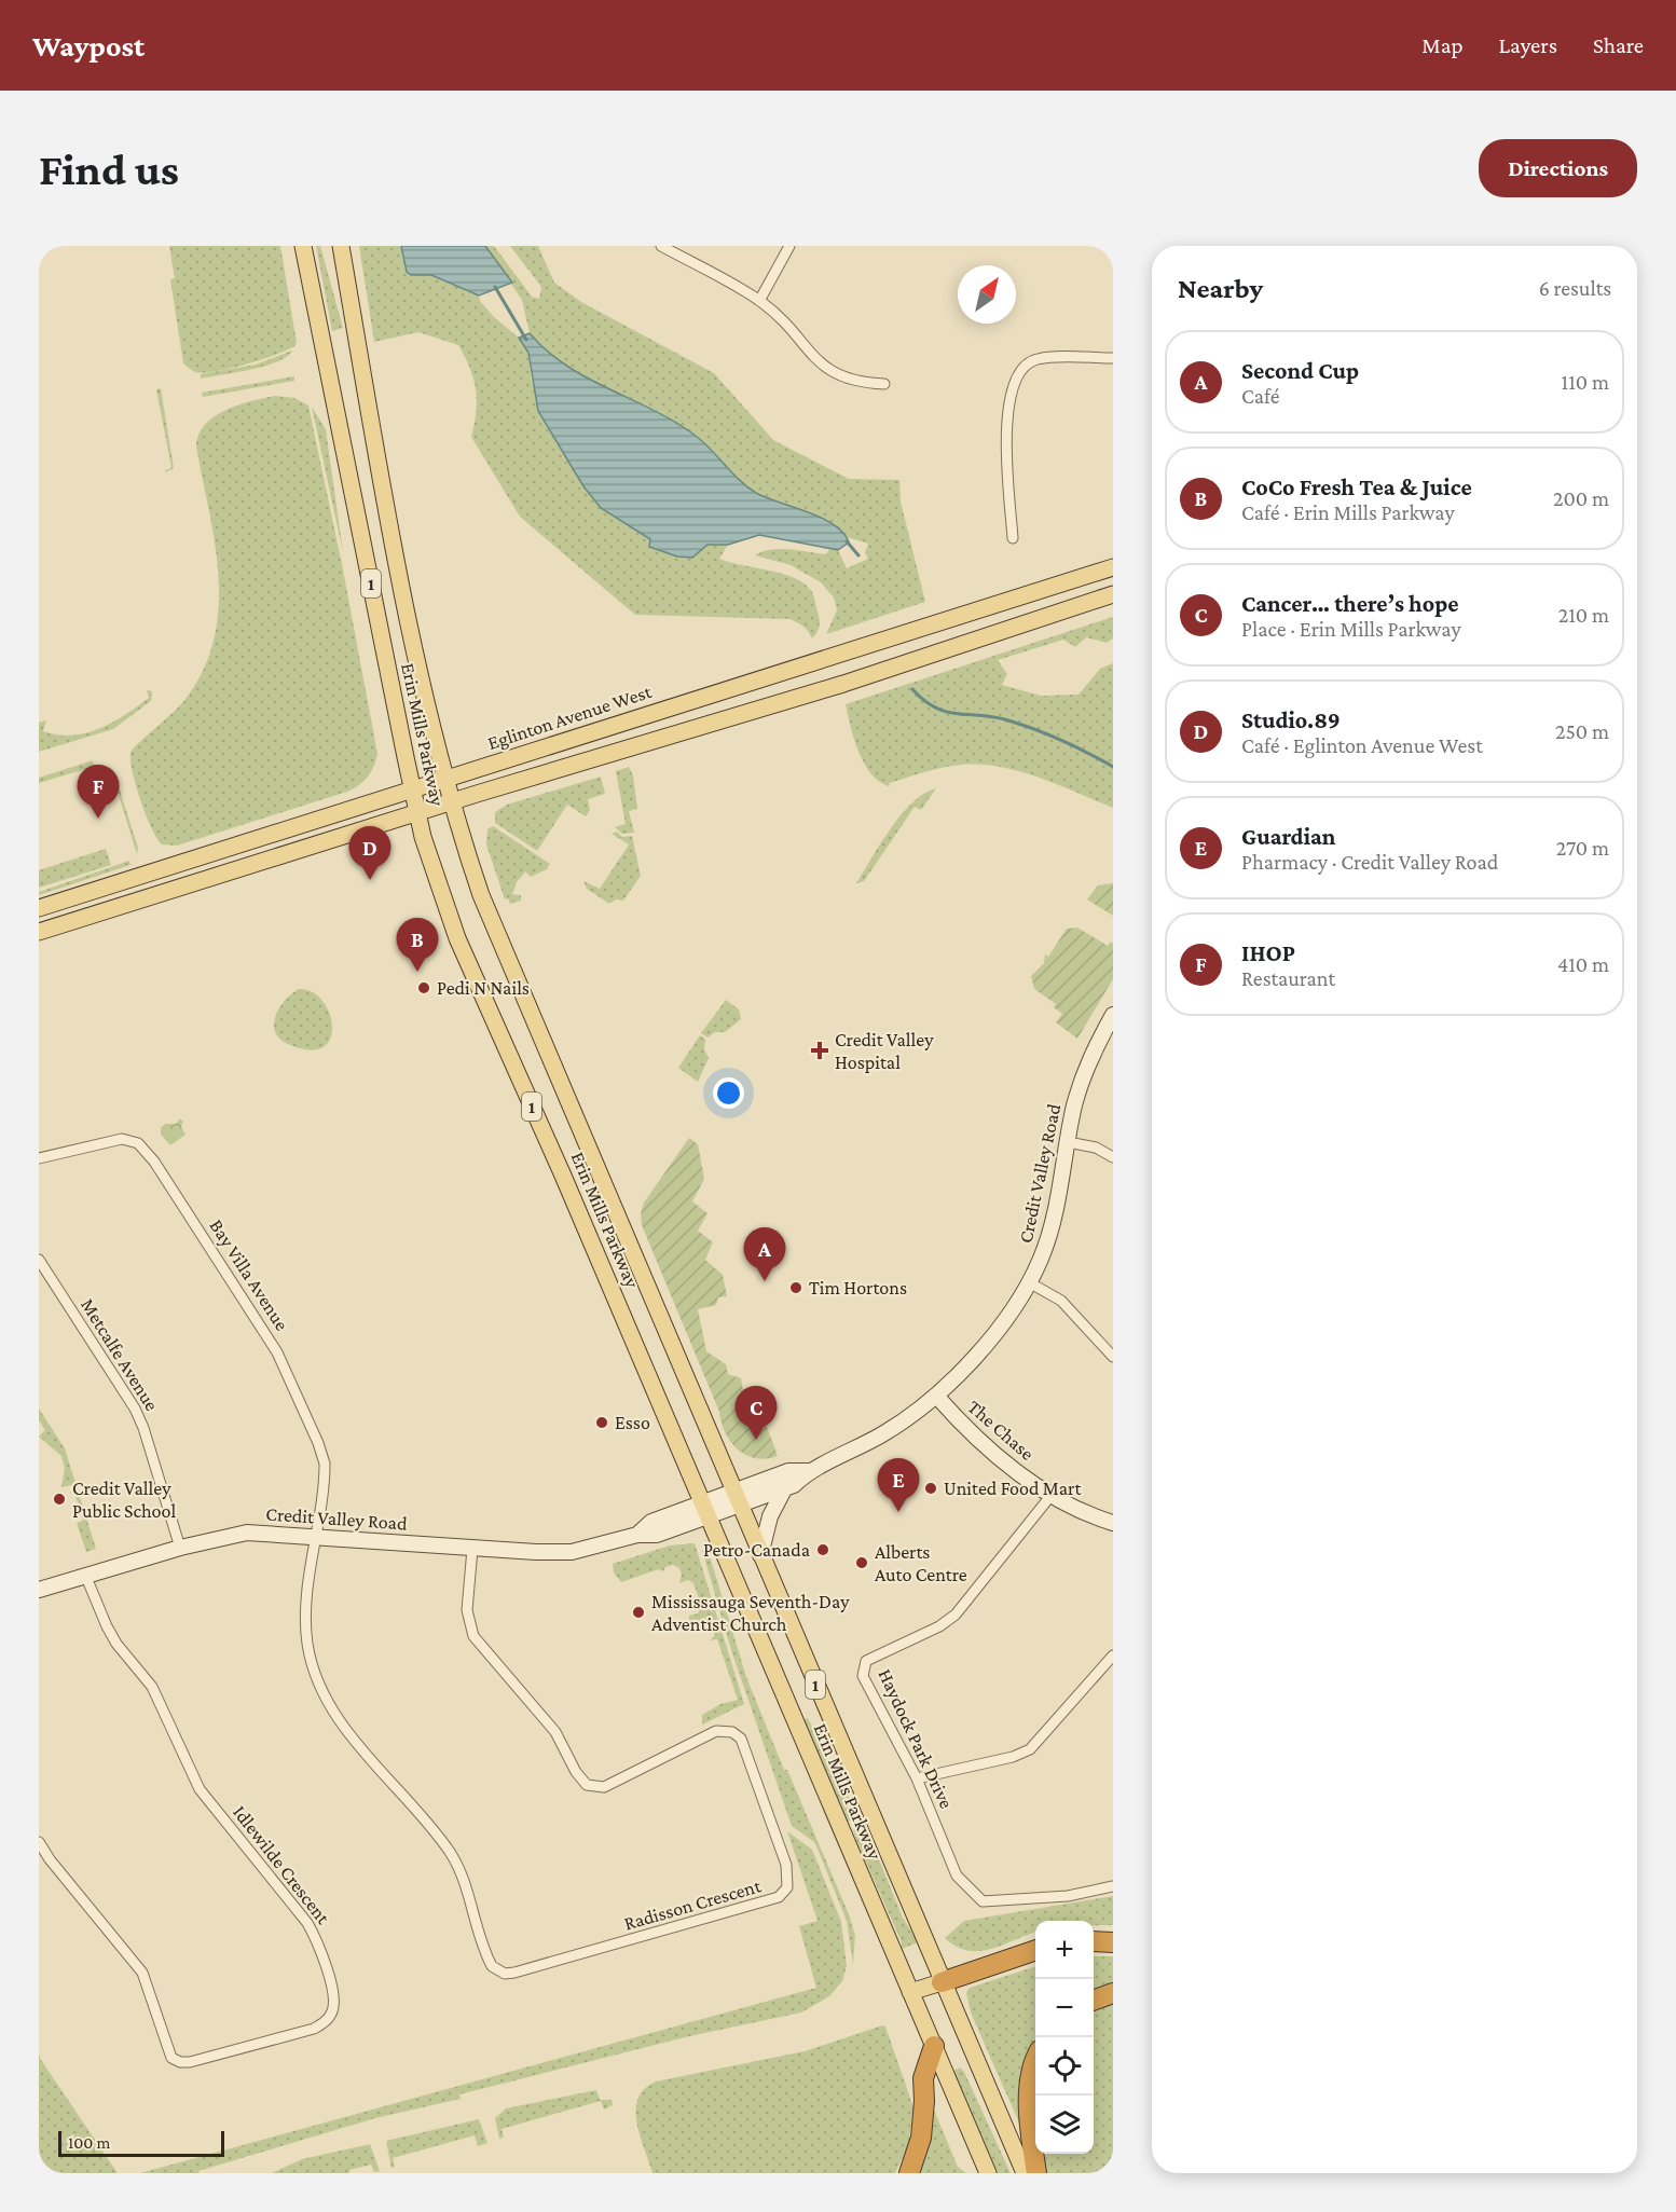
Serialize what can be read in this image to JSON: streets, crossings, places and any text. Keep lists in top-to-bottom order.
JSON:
{
  "streets": {
    "main road": ["1", "Eglinton Avenue West", "Erin Mills Parkway"],
    "street": [
      "Credit Valley Road",
      "Bay Villa Avenue",
      "Metcalfe Avenue",
      "The Chase",
      "Haydock Park Drive",
      "Idlewilde Crescent",
      "Radisson Crescent"
    ]
  },
  "crossings": [
    ["Eglinton Avenue West", "Erin Mills Parkway"],
    ["Erin Mills Parkway", "Credit Valley Road"],
    ["Credit Valley Road", "Bay Villa Avenue"],
    ["Credit Valley Road", "Metcalfe Avenue"],
    ["Credit Valley Road", "The Chase"],
    ["Credit Valley Road", "Idlewilde Crescent"],
    ["Credit Valley Road", "Radisson Crescent"],
    ["Bay Villa Avenue", "Radisson Crescent"],
    ["The Chase", "Haydock Park Drive"]
  ],
  "places": {
    "other": [
      "Pedi N Nails",
      "Tim Hortons",
      "Esso",
      "United Food Mart",
      "Credit Valley Public School",
      "Petro-Canada",
      "Alberts Auto Centre",
      "Mississauga Seventh-Day Adventist Church"
    ],
    "health": ["Credit Valley Hospital"]
  },
  "scale_bar": "100 m",
  "north": "top right",
  "page": {
    "header": "Waypost",
    "nav": ["Map", "Layers", "Share"],
    "buttons": "Directions",
    "title": "Find us",
    "heading": ["Nearby", "6 results"],
    "list": [
      {
        "mark": "A",
        "name": "Second Cup",
        "note": "Café",
        "value": "110 m"
      },
      {
        "mark": "B",
        "name": "CoCo Fresh Tea & Juice",
        "note": "Café · Erin Mills Parkway",
        "value": "200 m"
      },
      {
        "mark": "C",
        "name": "Cancer… there’s hope",
        "note": "Place · Erin Mills Parkway",
        "value": "210 m"
      },
      {
        "mark": "D",
        "name": "Studio.89",
        "note": "Café · Eglinton Avenue West",
        "value": "250 m"
      },
      {
        "mark": "E",
        "name": "Guardian",
        "note": "Pharmacy · Credit Valley Road",
        "value": "270 m"
      },
      {
        "mark": "F",
        "name": "IHOP",
        "note": "Restaurant",
        "value": "410 m"
      }
    ],
    "pins": [
      "F",
      "D",
      "B",
      "A",
      "C",
      "E"
    ],
    "map_buttons": ["+", "−"],
    "scale": "100 m"
  }
}
